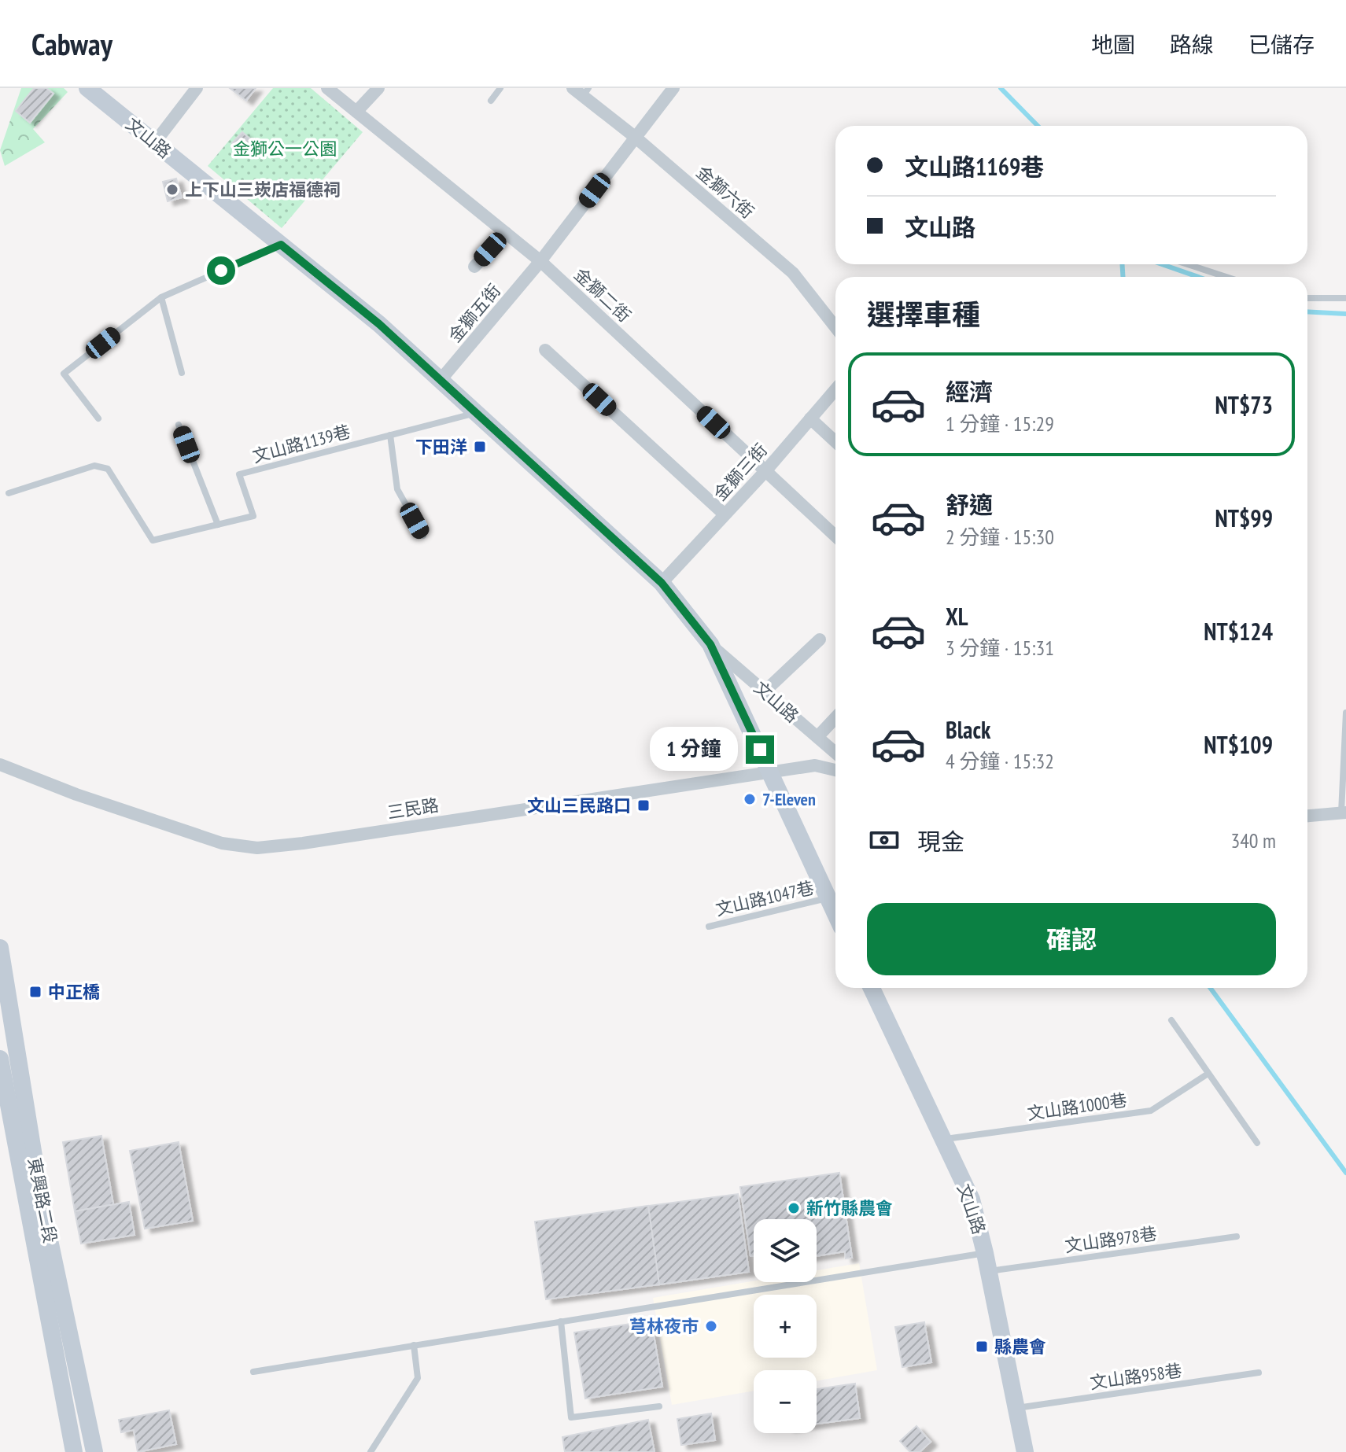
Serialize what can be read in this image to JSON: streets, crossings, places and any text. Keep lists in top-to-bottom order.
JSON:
{
  "streets": {
    "main road": ["文山路", "東興路二段"],
    "street": [
      "金獅六街",
      "金獅二街",
      "金獅五街",
      "金獅三街",
      "三民路"
    ],
    "lane": [
      "文山路1139巷",
      "文山路1047巷",
      "文山路1000巷",
      "文山路978巷",
      "文山路958巷"
    ]
  },
  "crossings": [
    ["文山路", "金獅五街"],
    ["文山路", "文山路1139巷"],
    ["文山路", "金獅三街"],
    ["文山路", "三民路"],
    ["文山路", "文山路1047巷"],
    ["文山路", "文山路1000巷"],
    ["文山路", "文山路978巷"],
    ["文山路", "文山路958巷"],
    ["金獅六街", "金獅五街"],
    ["金獅二街", "金獅五街"],
    ["金獅二街", "金獅三街"]
  ],
  "parks": ["金獅公一公園"],
  "places": {
    "other": [
      "上下山三崁店福德祠",
      "7-Eleven",
      "新竹縣農會",
      "芎林夜市"
    ],
    "transit": [
      "下田洋",
      "文山三民路口",
      "中正橋",
      "縣農會"
    ]
  },
  "page": {
    "header": "Cabway",
    "nav": ["地圖", "路線", "已儲存"],
    "banner": ["文山路1169巷", "文山路"],
    "heading": "選擇車種",
    "list": [
      {
        "name": "經濟",
        "note": "1 分鐘 · 15:29",
        "value": "NT$73"
      },
      {
        "name": "舒適",
        "note": "2 分鐘 · 15:30",
        "value": "NT$99"
      },
      {
        "name": "XL",
        "note": "3 分鐘 · 15:31",
        "value": "NT$124"
      },
      {
        "name": "Black",
        "note": "4 分鐘 · 15:32",
        "value": "NT$109"
      }
    ],
    "bubble": "1 分鐘",
    "pay": ["現金", "340 m"],
    "buttons": "確認",
    "map_buttons": ["+", "−"]
  }
}
